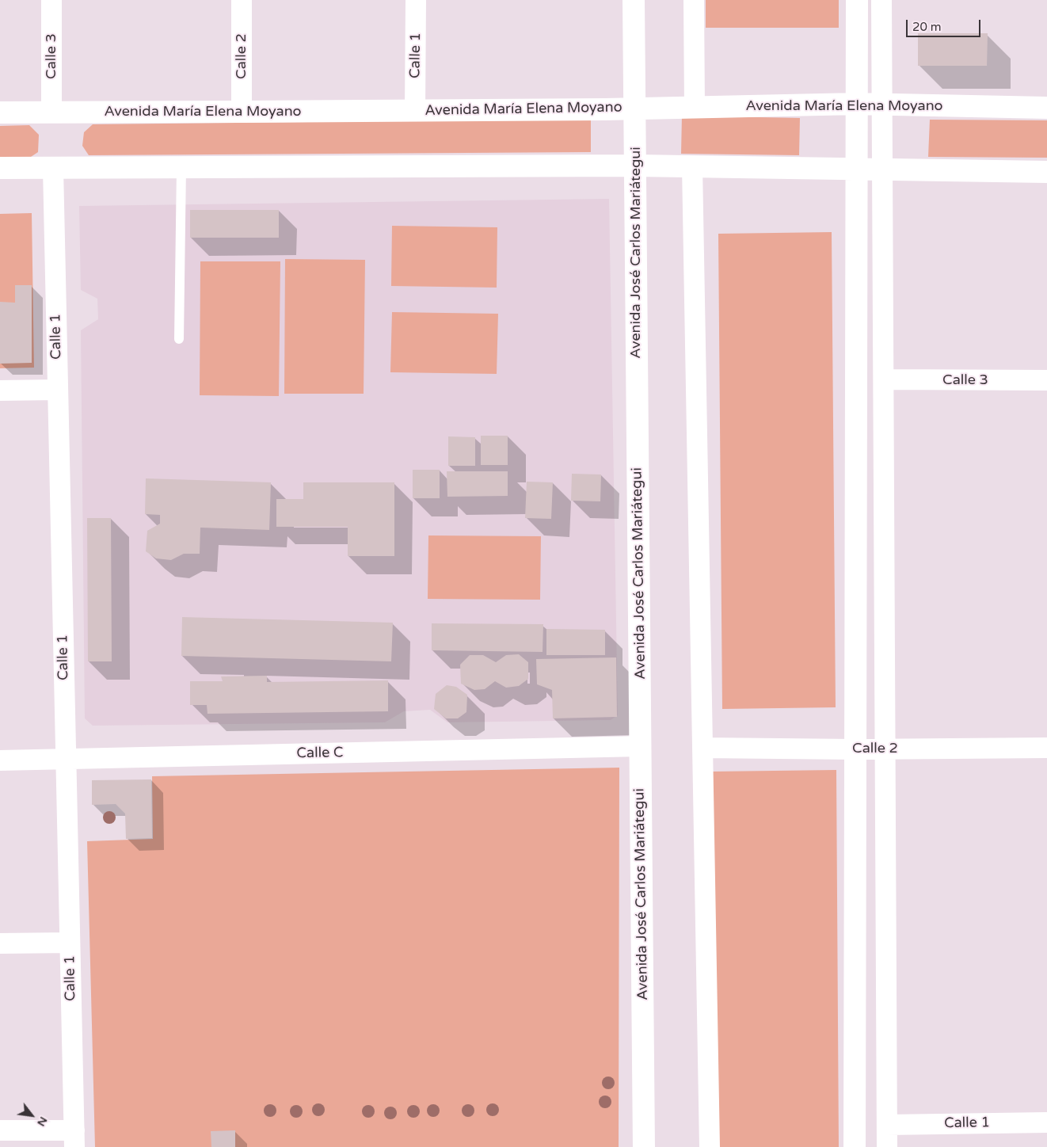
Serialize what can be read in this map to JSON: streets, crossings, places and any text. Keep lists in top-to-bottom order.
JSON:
{
  "streets": {
    "street": [
      "Calle 1",
      "Calle 3",
      "Calle 2",
      "Avenida María Elena Moyano",
      "Avenida José Carlos Mariátegui",
      "Calle C"
    ]
  },
  "crossings": [
    ["Calle 1", "Avenida María Elena Moyano"],
    ["Calle 1", "Calle C"],
    ["Calle 3", "Avenida María Elena Moyano"],
    ["Calle 2", "Avenida María Elena Moyano"],
    ["Avenida María Elena Moyano", "Avenida José Carlos Mariátegui"],
    ["Avenida José Carlos Mariátegui", "Calle C"]
  ],
  "scale_bar": "20 m",
  "north": "bottom right"
}
